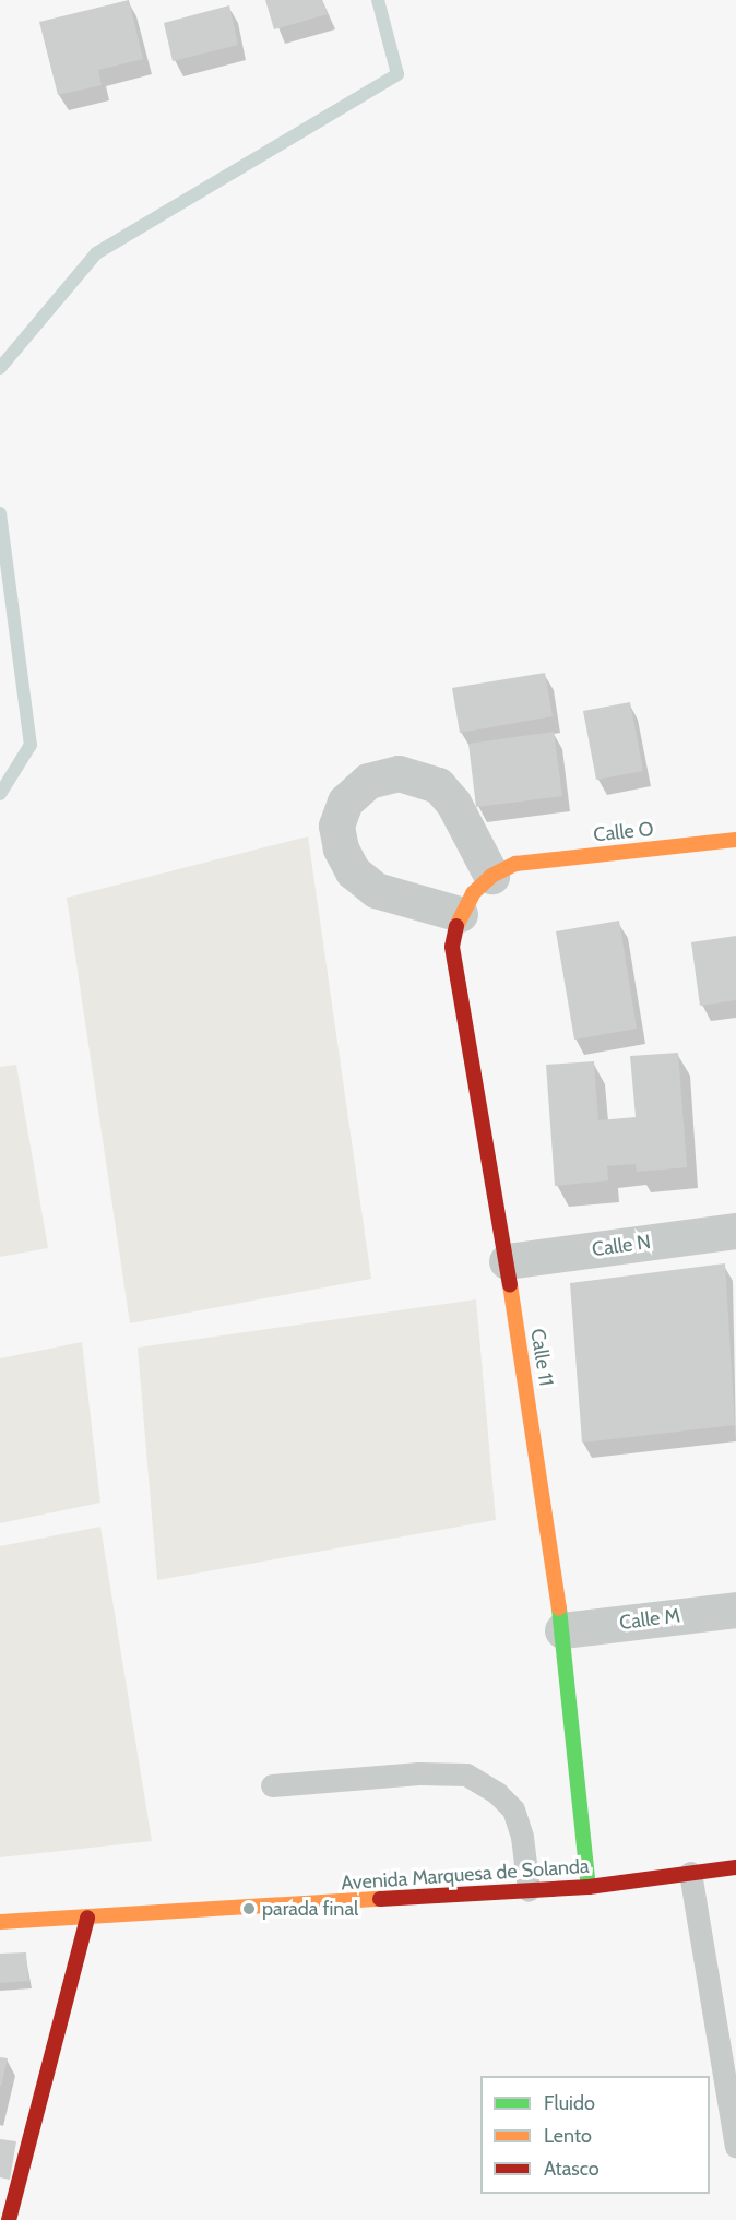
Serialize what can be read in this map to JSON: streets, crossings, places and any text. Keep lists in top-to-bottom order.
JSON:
{
  "streets": {
    "street": [
      "Calle O",
      "Calle N",
      "Calle 11",
      "Calle M",
      "Avenida Marquesa de Solanda"
    ]
  },
  "crossings": [
    ["Calle O", "Calle 11"],
    ["Calle N", "Calle 11"],
    ["Calle 11", "Calle M"],
    ["Calle 11", "Avenida Marquesa de Solanda"]
  ],
  "places": ["parada final"],
  "legend": ["Fluido", "Lento", "Atasco"]
}
